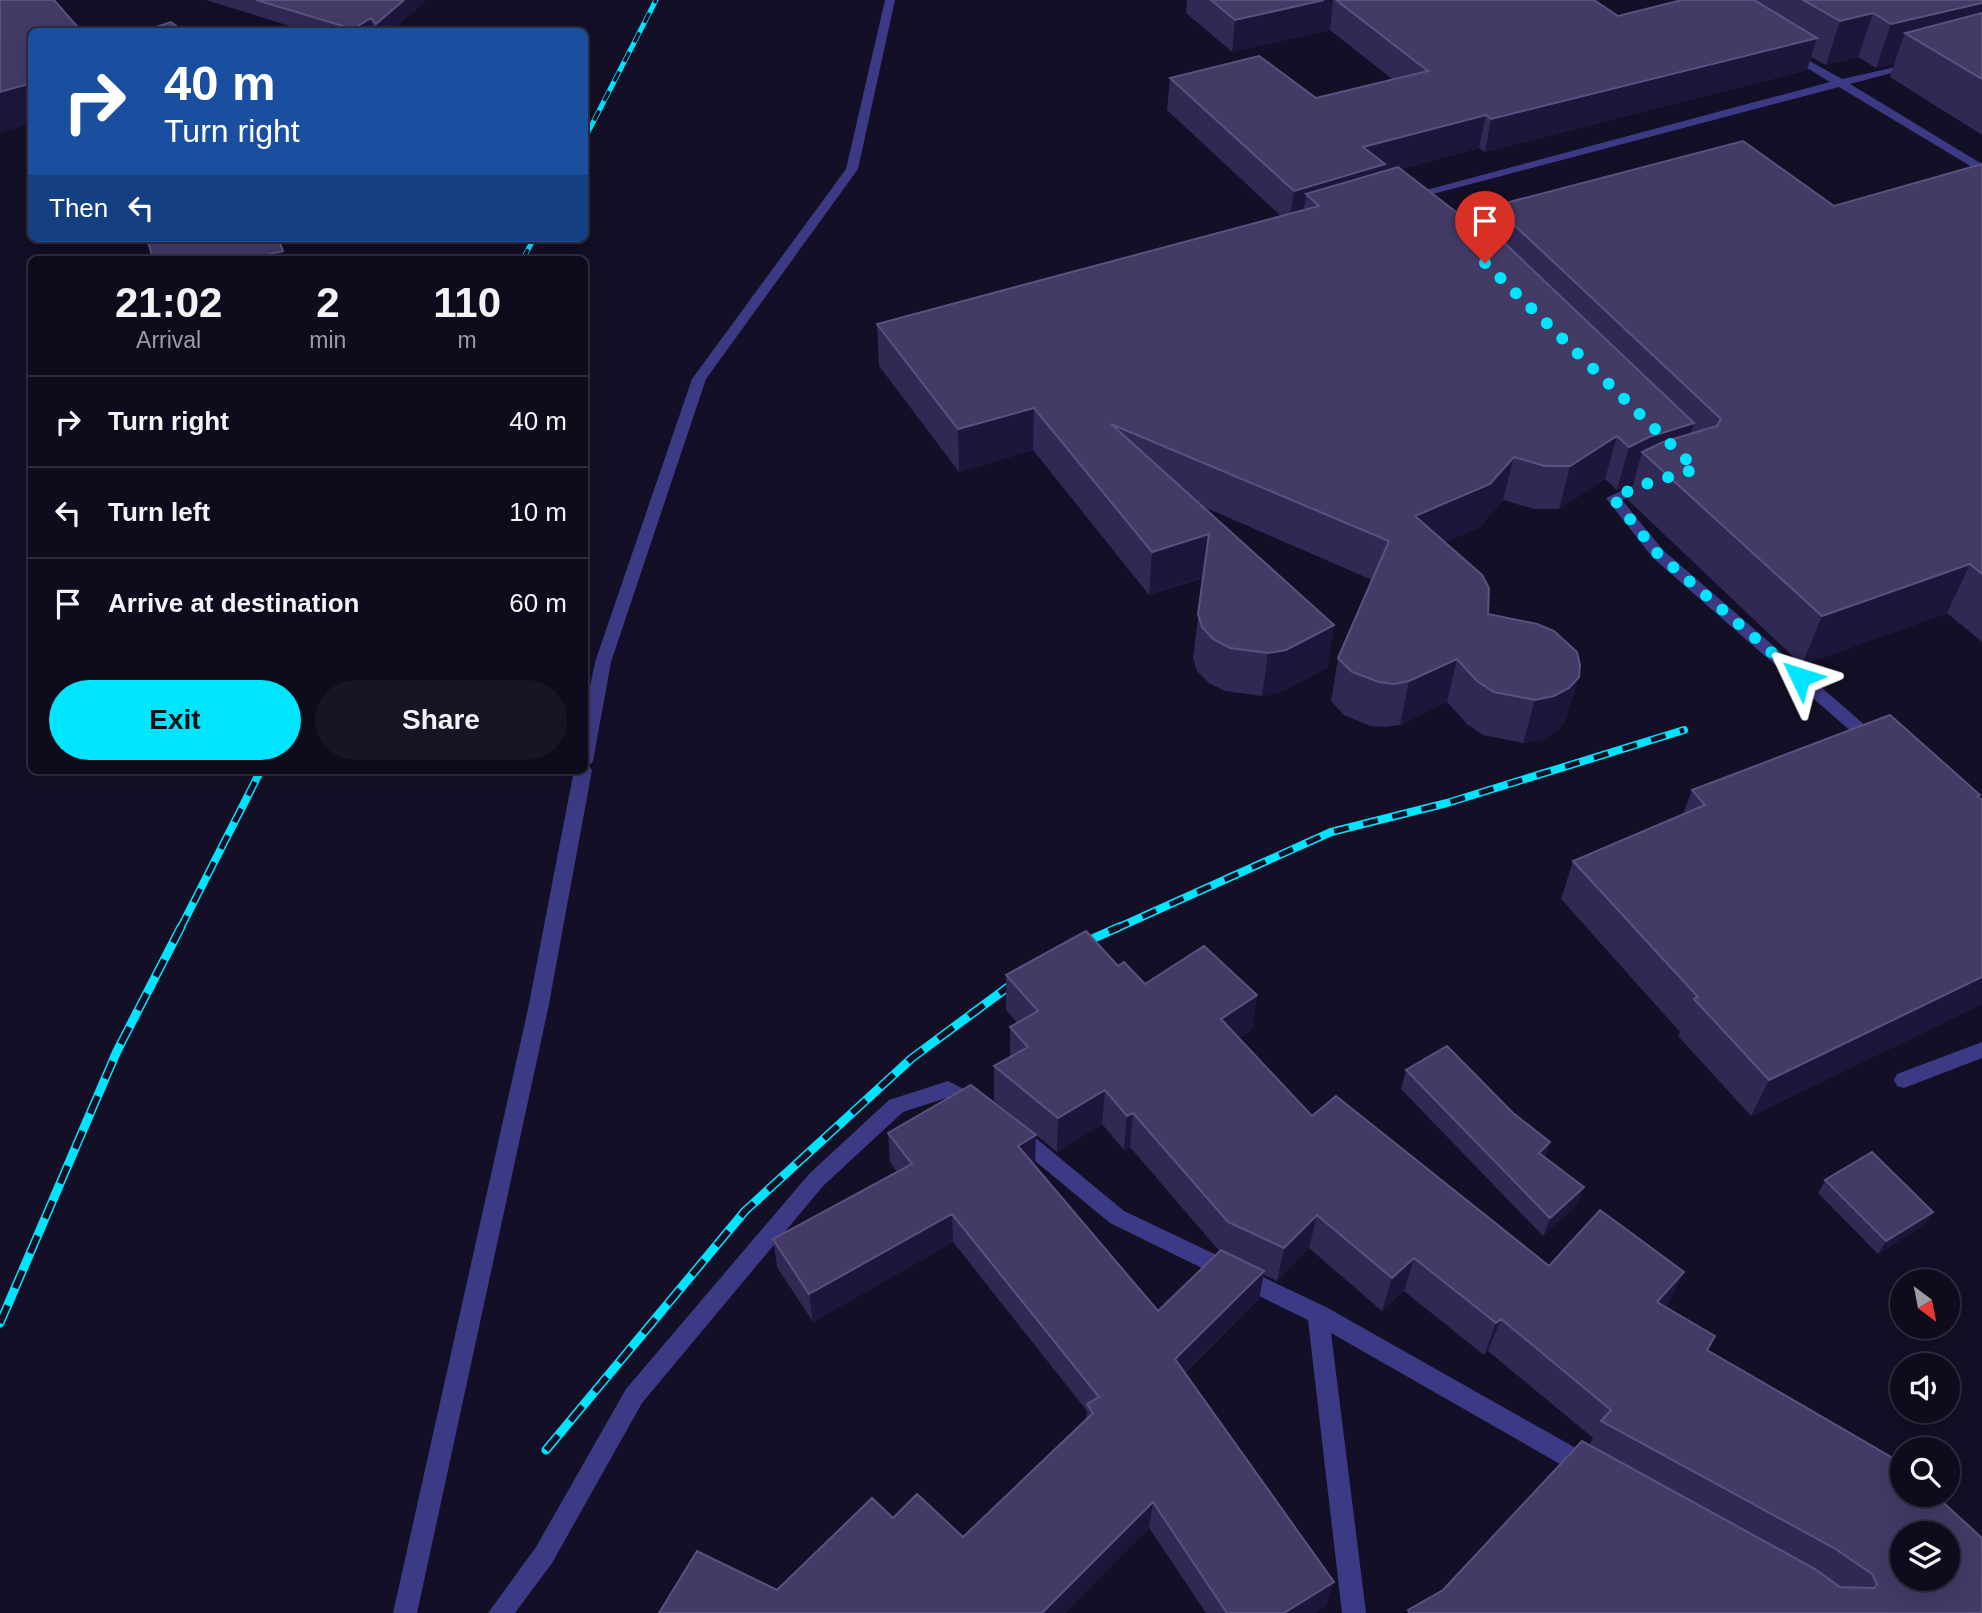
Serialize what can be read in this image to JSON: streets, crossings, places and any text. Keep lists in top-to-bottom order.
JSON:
{
  "north": "bottom right",
  "page": {
    "turn": ["40 m", "Turn right"],
    "then": "Then",
    "eta": [
      "21:02",
      "Arrival",
      "2",
      "min",
      "110",
      "m"
    ],
    "list": [
      {
        "name": "Turn right",
        "value": "40 m"
      },
      {
        "name": "Turn left",
        "value": "10 m"
      },
      {
        "name": "Arrive at destination",
        "value": "60 m"
      }
    ],
    "buttons": ["Exit", "Share"]
  }
}
